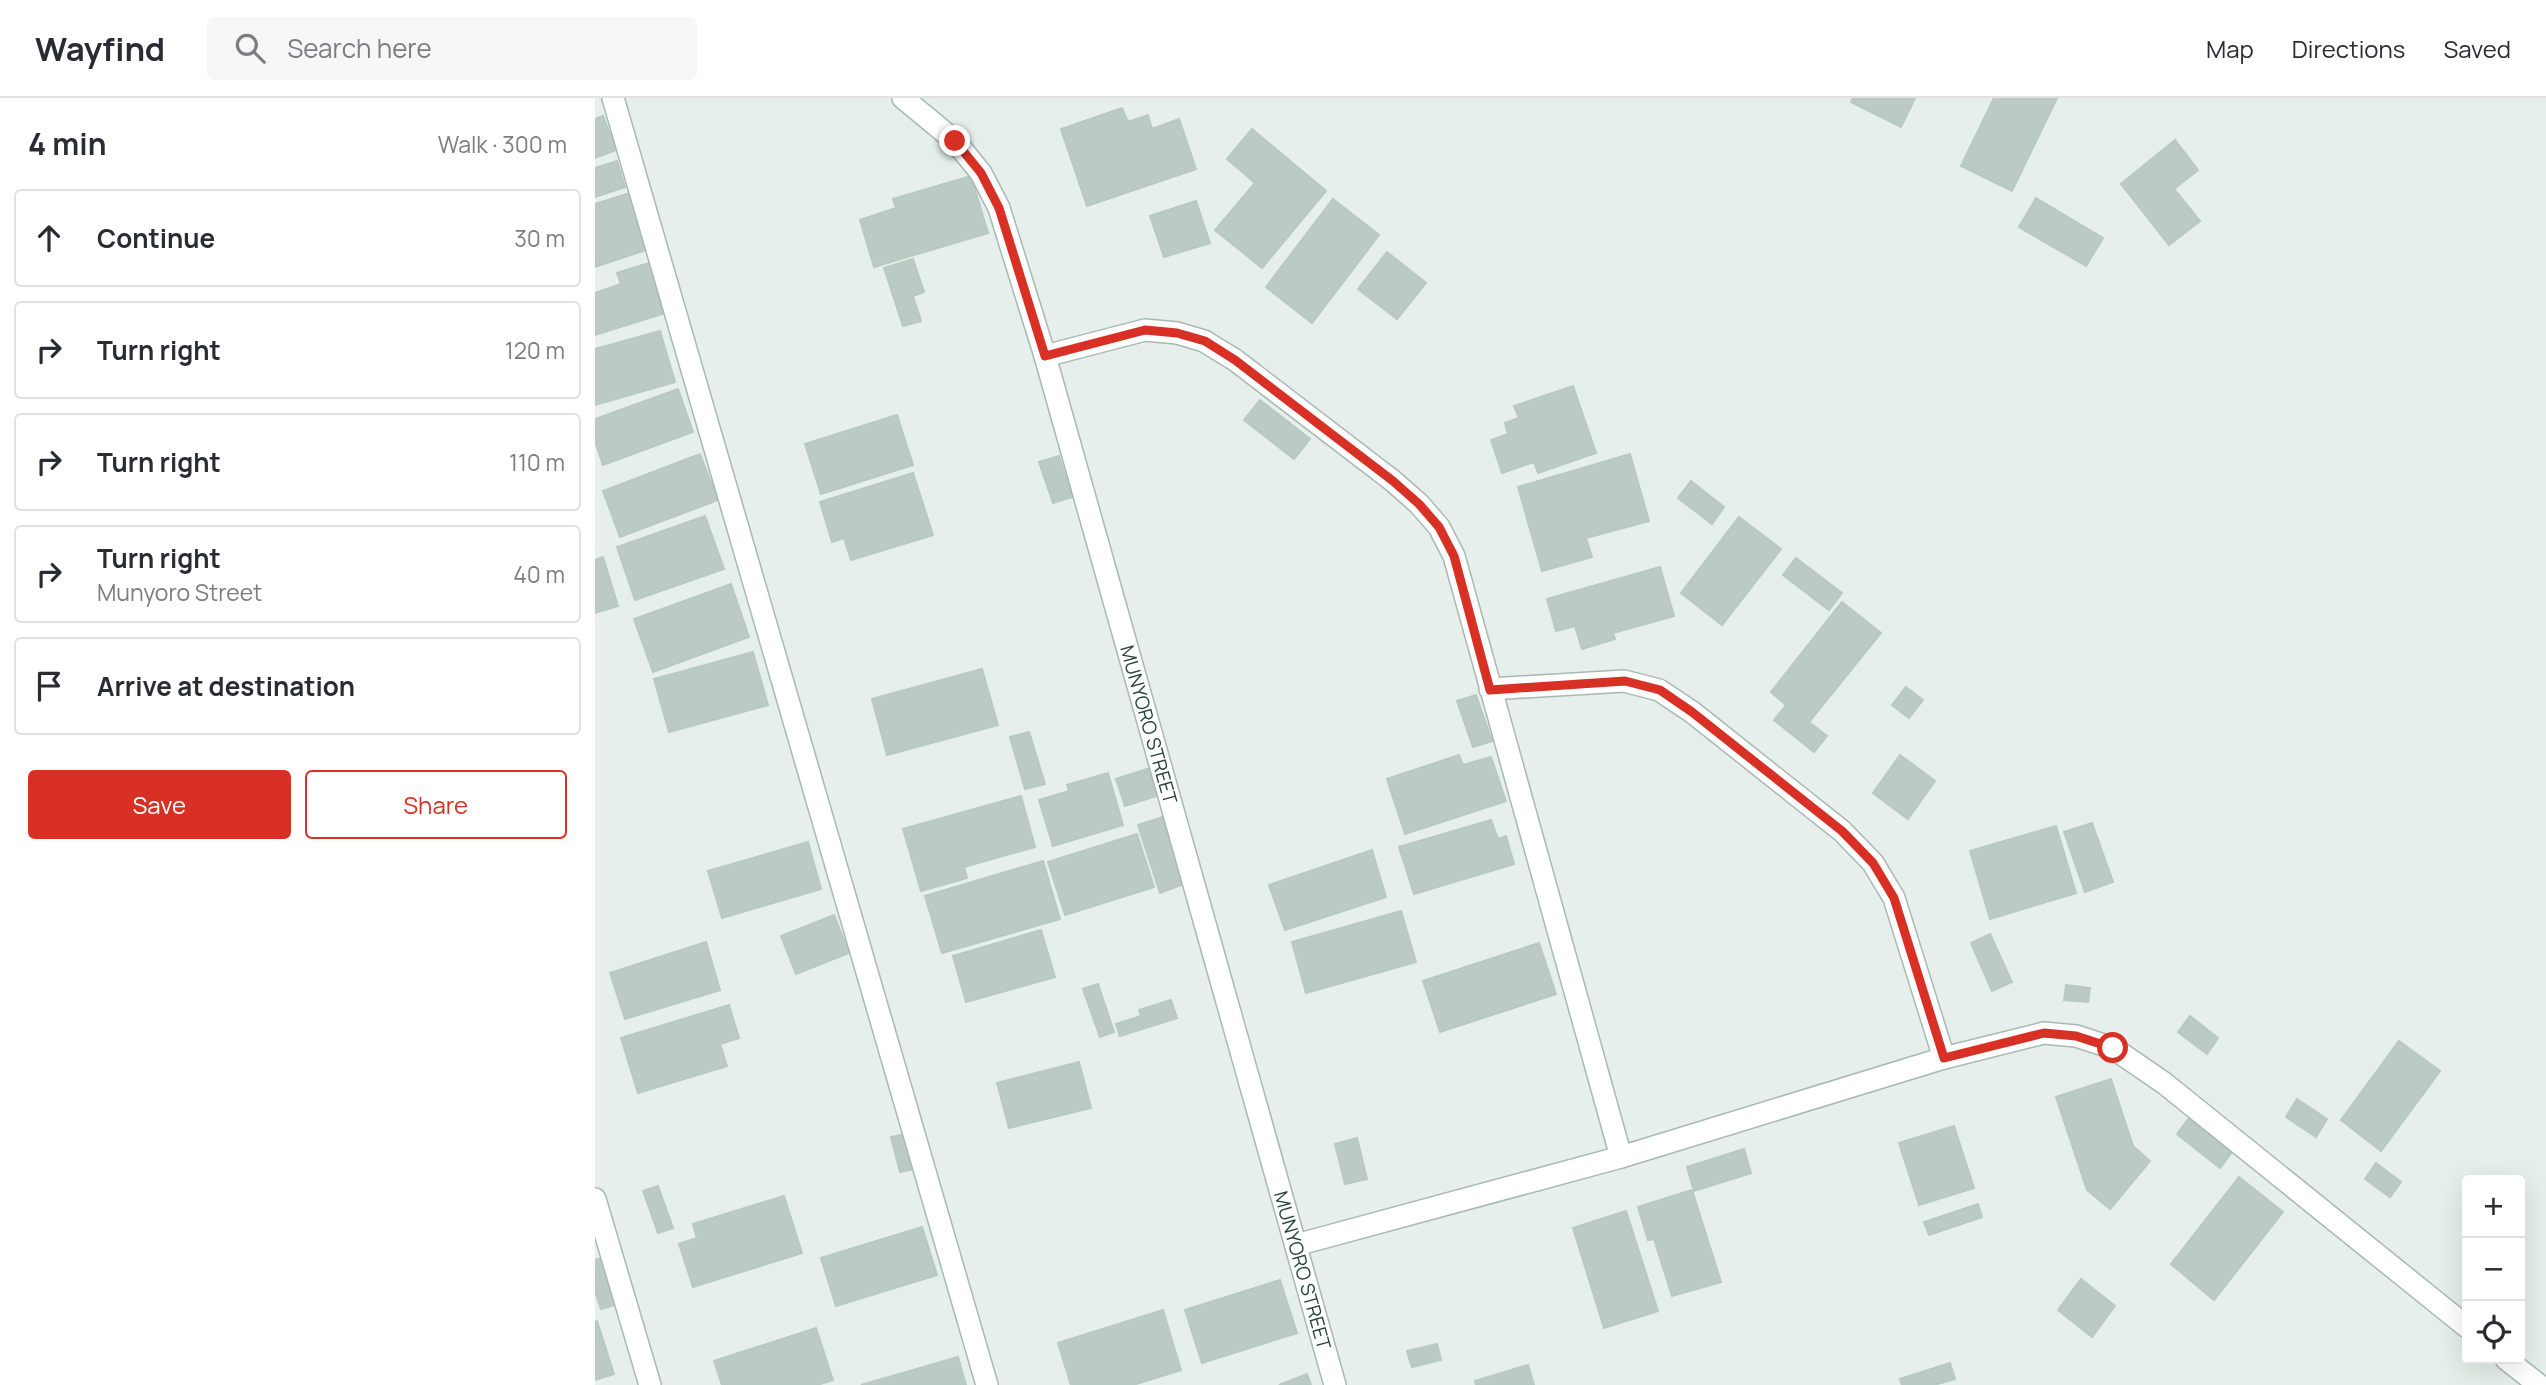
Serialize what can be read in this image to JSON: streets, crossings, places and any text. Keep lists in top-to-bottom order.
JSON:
{
  "streets": {
    "street": ["MUNYORO STREET"]
  },
  "page": {
    "header": "Wayfind",
    "search": "Search here",
    "nav": ["Map", "Directions", "Saved"],
    "heading": ["4 min", "Walk · 300 m"],
    "list": [
      ["Continue", "30 m"],
      ["Turn right", "120 m"],
      ["Turn right", "110 m"],
      ["Turn right", "Munyoro Street", "40 m"],
      "Arrive at destination"
    ],
    "buttons": ["Save", "Share"],
    "map_buttons": ["+", "−"]
  }
}
